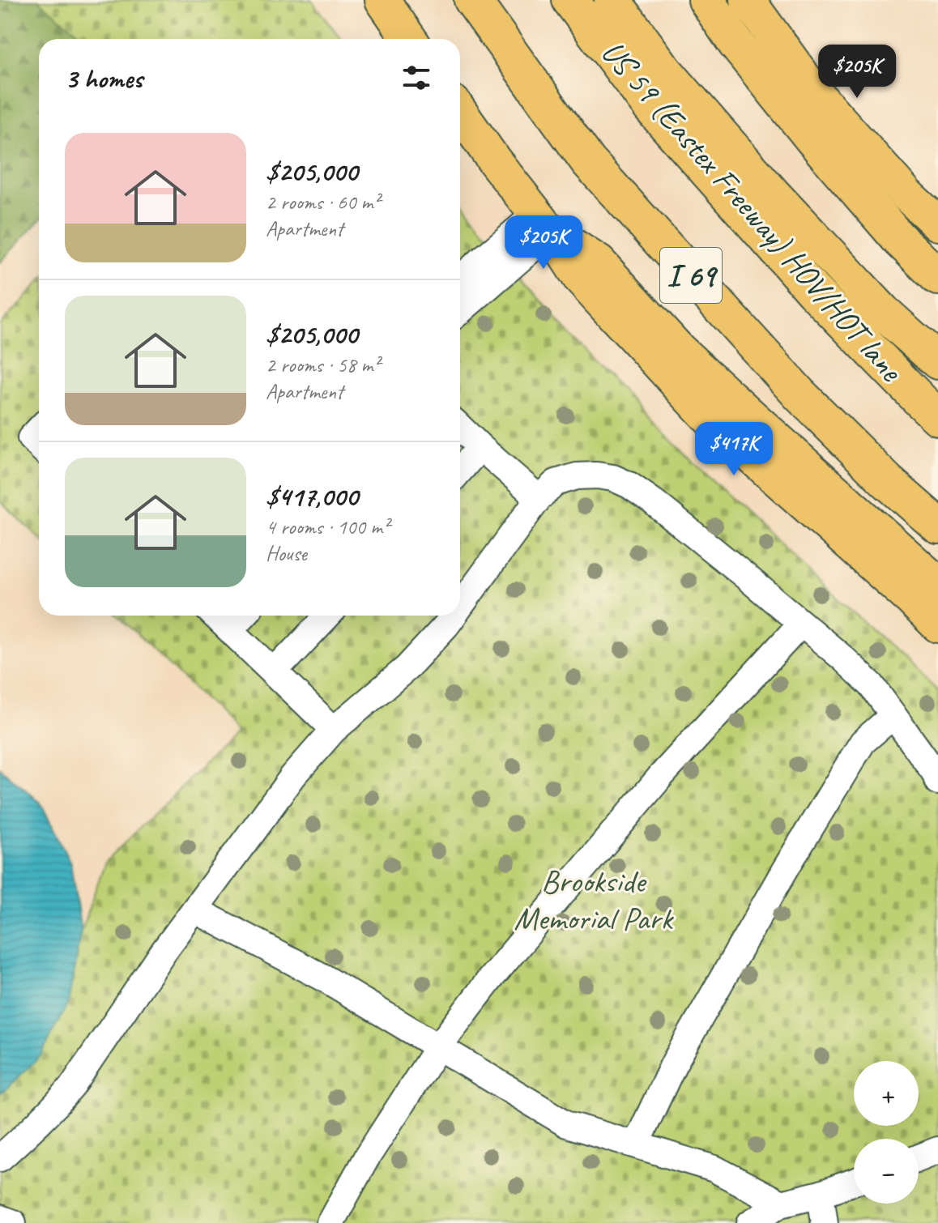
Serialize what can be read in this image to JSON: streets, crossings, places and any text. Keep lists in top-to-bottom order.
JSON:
{
  "streets": {
    "highway": ["US 59 (Eastex Freeway) HOV/HOT lane", "I 69"]
  },
  "parks": ["Brookside Memorial Park"],
  "page": {
    "heading": "3 homes",
    "price": ["$205K", "$205K", "$417K"],
    "list": [
      {
        "name": "$205,000",
        "note": "2 rooms · 60 m² · Apartment"
      },
      {
        "name": "$205,000",
        "note": "2 rooms · 58 m² · Apartment"
      },
      {
        "name": "$417,000",
        "note": "4 rooms · 100 m² · House"
      }
    ],
    "map_buttons": ["+", "−"]
  }
}
